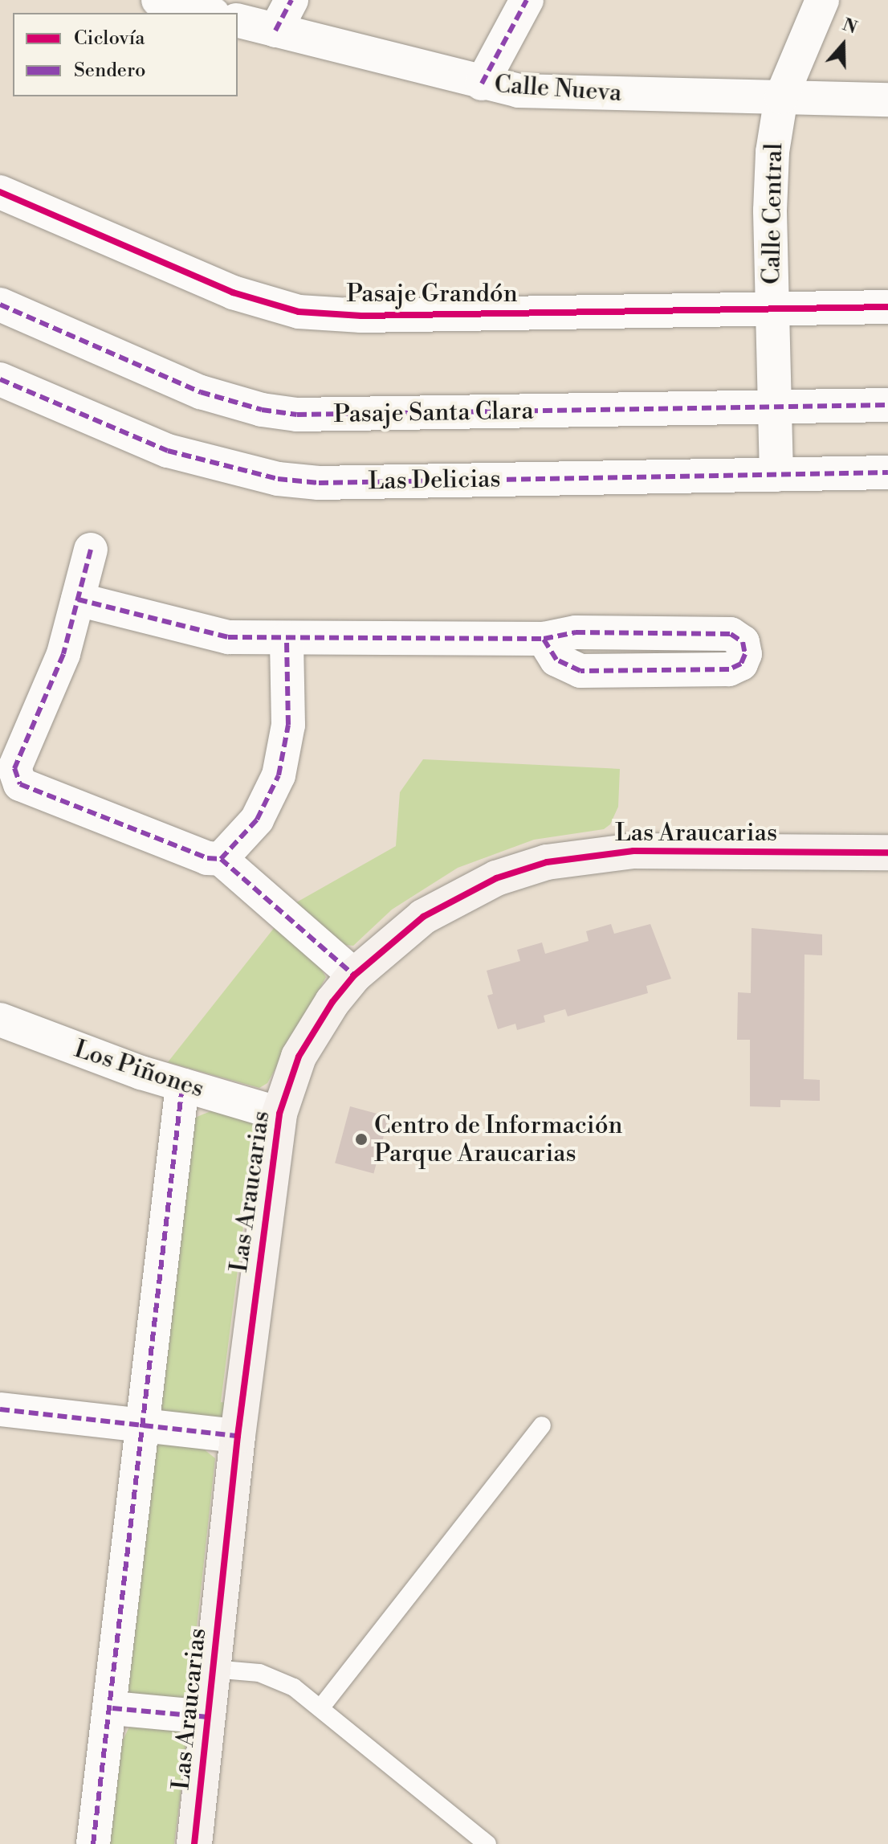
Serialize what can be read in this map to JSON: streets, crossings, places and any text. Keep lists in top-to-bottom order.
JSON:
{
  "streets": {
    "street": [
      "Calle Nueva",
      "Calle Central",
      "Pasaje Grandón",
      "Pasaje Santa Clara",
      "Las Delicias",
      "Las Araucarias",
      "Los Piñones"
    ]
  },
  "crossings": [
    ["Calle Nueva", "Calle Central"],
    ["Calle Central", "Pasaje Grandón"],
    ["Calle Central", "Pasaje Santa Clara"],
    ["Calle Central", "Las Delicias"],
    ["Las Araucarias", "Los Piñones"]
  ],
  "places": ["Centro de Información Parque Araucarias"],
  "legend": ["Ciclovía", "Sendero"],
  "north": "top"
}
